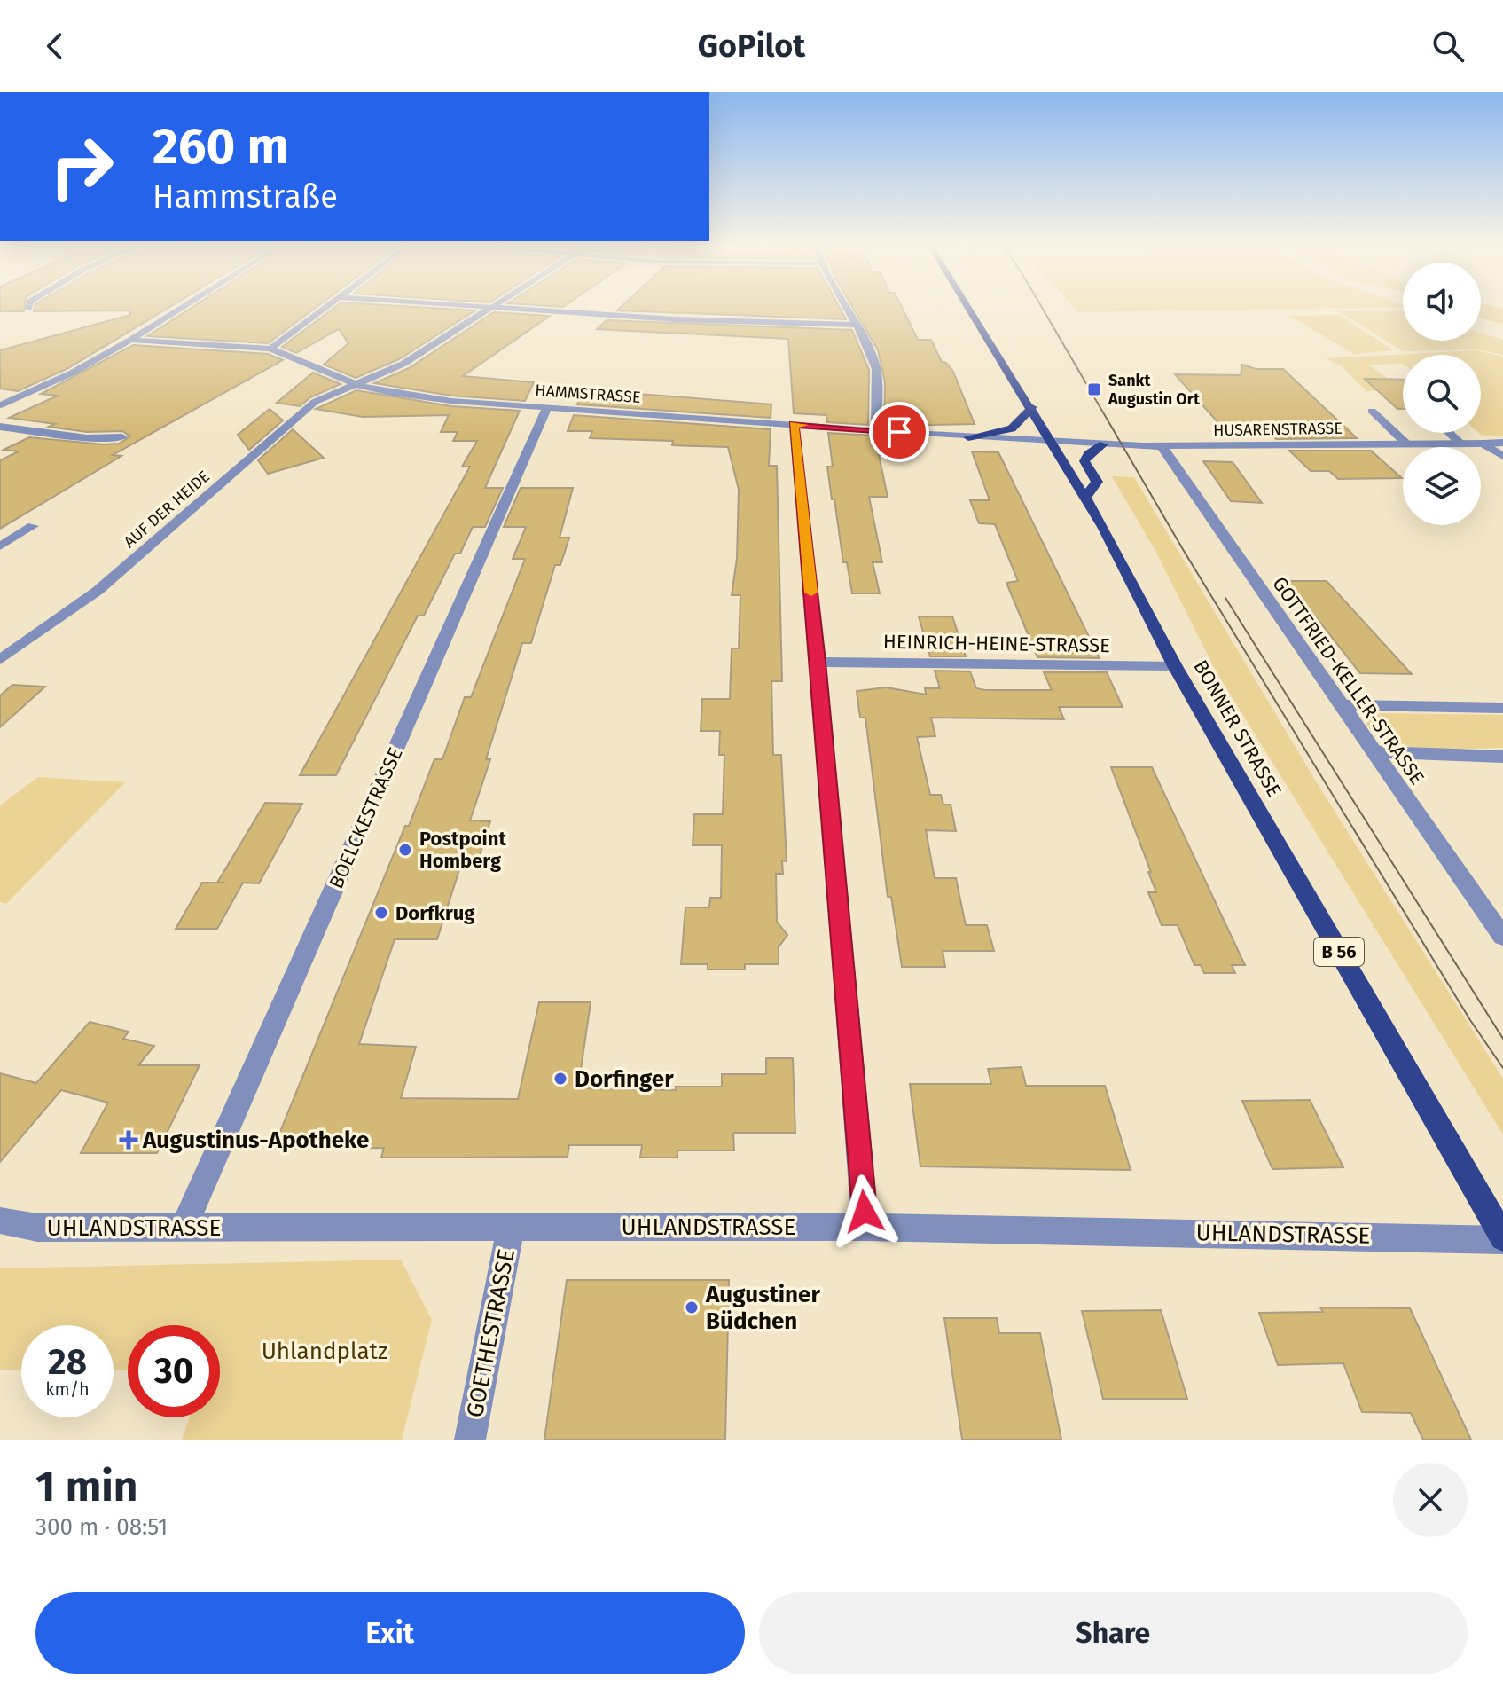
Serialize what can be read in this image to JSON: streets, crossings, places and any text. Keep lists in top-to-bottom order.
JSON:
{
  "streets": {
    "main road": ["BONNER STRASSE", "B 56"],
    "street": [
      "HAMMSTRASSE",
      "HUSARENSTRASSE",
      "AUF DER HEIDE",
      "HEINRICH-HEINE-STRASSE",
      "GOTTFRIED-KELLER-STRASSE",
      "BOELCKESTRASSE",
      "UHLANDSTRASSE",
      "GOETHESTRASSE"
    ]
  },
  "crossings": [
    ["HAMMSTRASSE", "HUSARENSTRASSE"],
    ["HAMMSTRASSE", "AUF DER HEIDE"],
    ["HAMMSTRASSE", "BONNER STRASSE"],
    ["HAMMSTRASSE", "BOELCKESTRASSE"],
    ["HUSARENSTRASSE", "GOTTFRIED-KELLER-STRASSE"],
    ["HUSARENSTRASSE", "BONNER STRASSE"],
    ["HEINRICH-HEINE-STRASSE", "BONNER STRASSE"],
    ["BONNER STRASSE", "UHLANDSTRASSE"],
    ["BOELCKESTRASSE", "UHLANDSTRASSE"],
    ["UHLANDSTRASSE", "GOETHESTRASSE"]
  ],
  "parks": ["Uhlandplatz"],
  "places": {
    "transit": ["Sankt Augustin Ort"],
    "other": [
      "Postpoint Homberg",
      "Dorfkrug",
      "Dorfinger",
      "Augustiner Büdchen"
    ],
    "health": ["Augustinus-Apotheke"]
  },
  "page": {
    "header": "GoPilot",
    "turn": ["260 m", "Hammstraße"],
    "speed": "28 km/h",
    "limit": "30",
    "heading": ["1 min", "300 m · 08:51"],
    "buttons": ["Exit", "Share"]
  }
}
